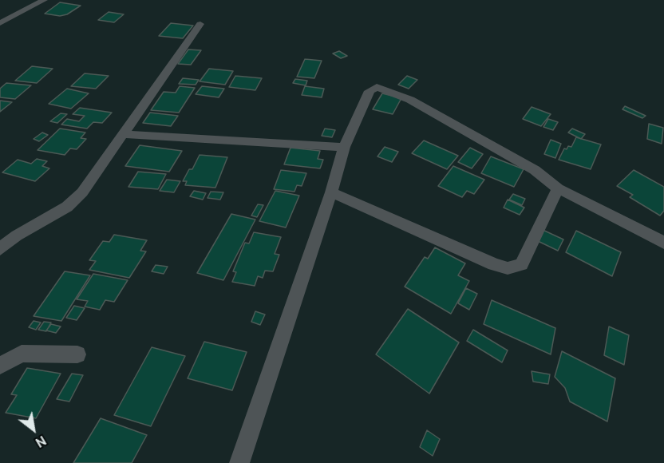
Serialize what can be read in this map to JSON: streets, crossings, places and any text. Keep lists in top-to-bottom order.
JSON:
{
  "north": "bottom right"
}
